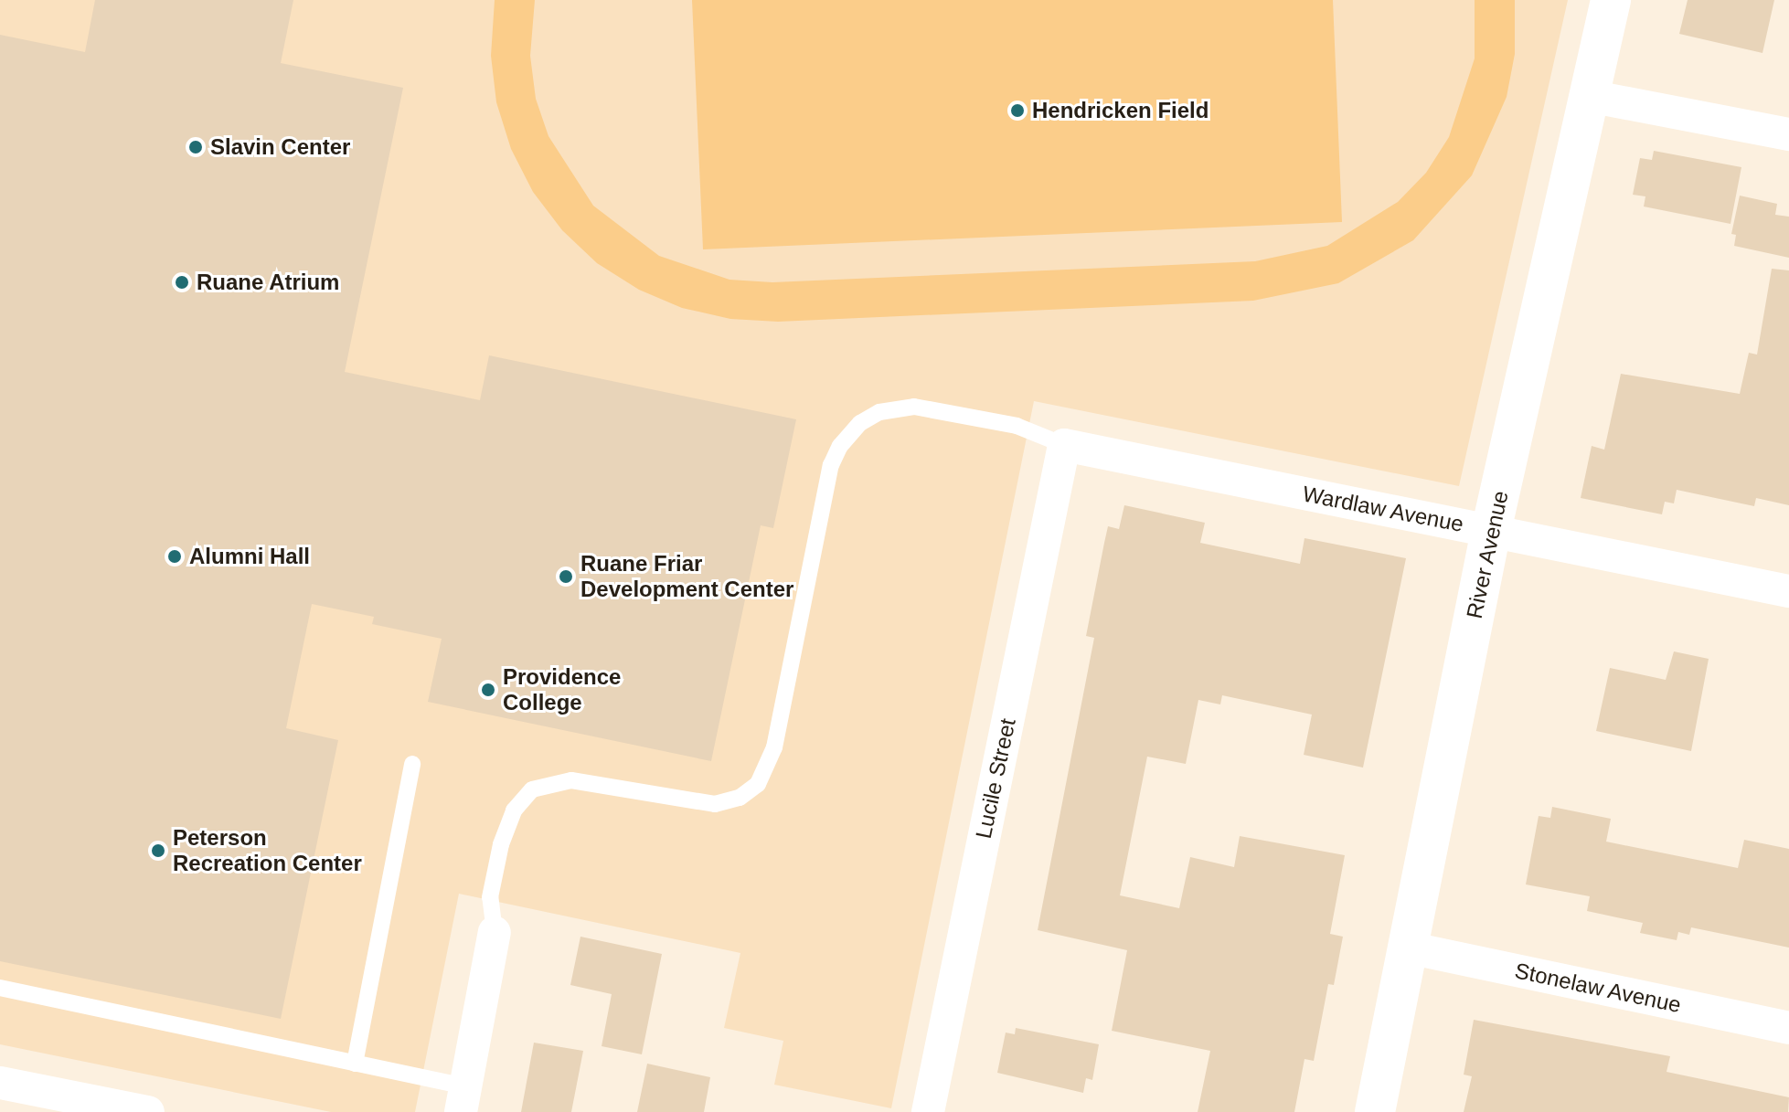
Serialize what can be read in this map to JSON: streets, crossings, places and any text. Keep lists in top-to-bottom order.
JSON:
{
  "streets": {
    "street": [
      "Wardlaw Avenue",
      "River Avenue",
      "Lucile Street",
      "Stonelaw Avenue"
    ]
  },
  "crossings": [
    ["Wardlaw Avenue", "River Avenue"],
    ["Wardlaw Avenue", "Lucile Street"],
    ["River Avenue", "Stonelaw Avenue"]
  ],
  "places": [
    "Hendricken Field",
    "Slavin Center",
    "Ruane Atrium",
    "Alumni Hall",
    "Ruane Friar Development Center",
    "Providence College",
    "Peterson Recreation Center"
  ]
}
